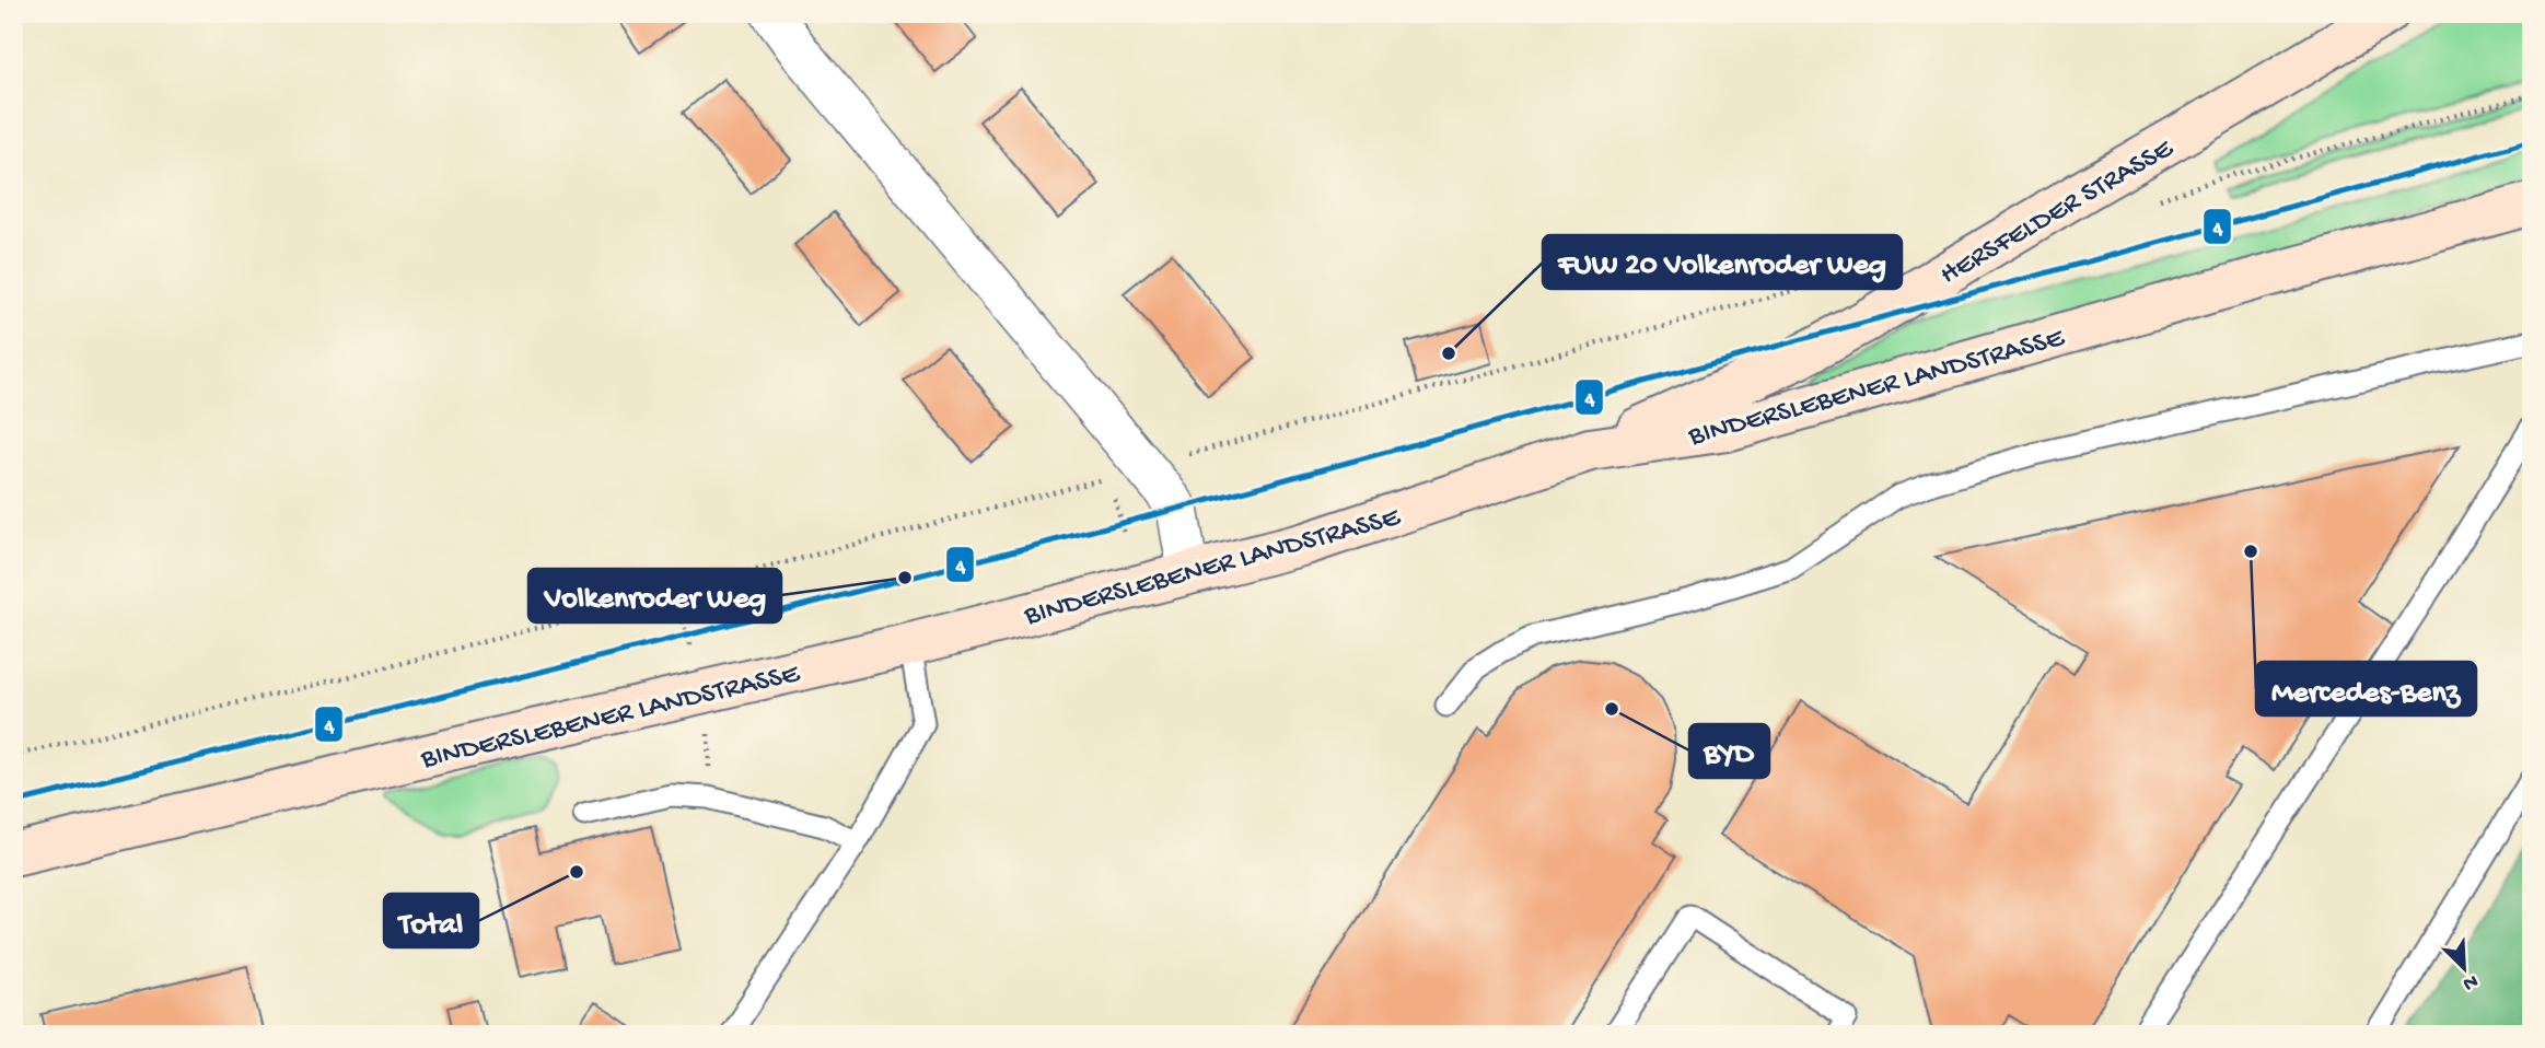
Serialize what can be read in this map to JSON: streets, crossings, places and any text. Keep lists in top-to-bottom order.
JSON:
{
  "streets": {
    "main road": ["HERSFELDER STRASSE", "BINDERSLEBENER LANDSTRASSE"]
  },
  "crossings": [
    ["HERSFELDER STRASSE", "BINDERSLEBENER LANDSTRASSE"]
  ],
  "places": [
    "FUW 20 Volkenroder Weg",
    "Mercedes-Benz",
    "Volkenroder Weg",
    "BYD",
    "Total"
  ],
  "lines": ["transit line 4"],
  "north": "bottom right"
}
